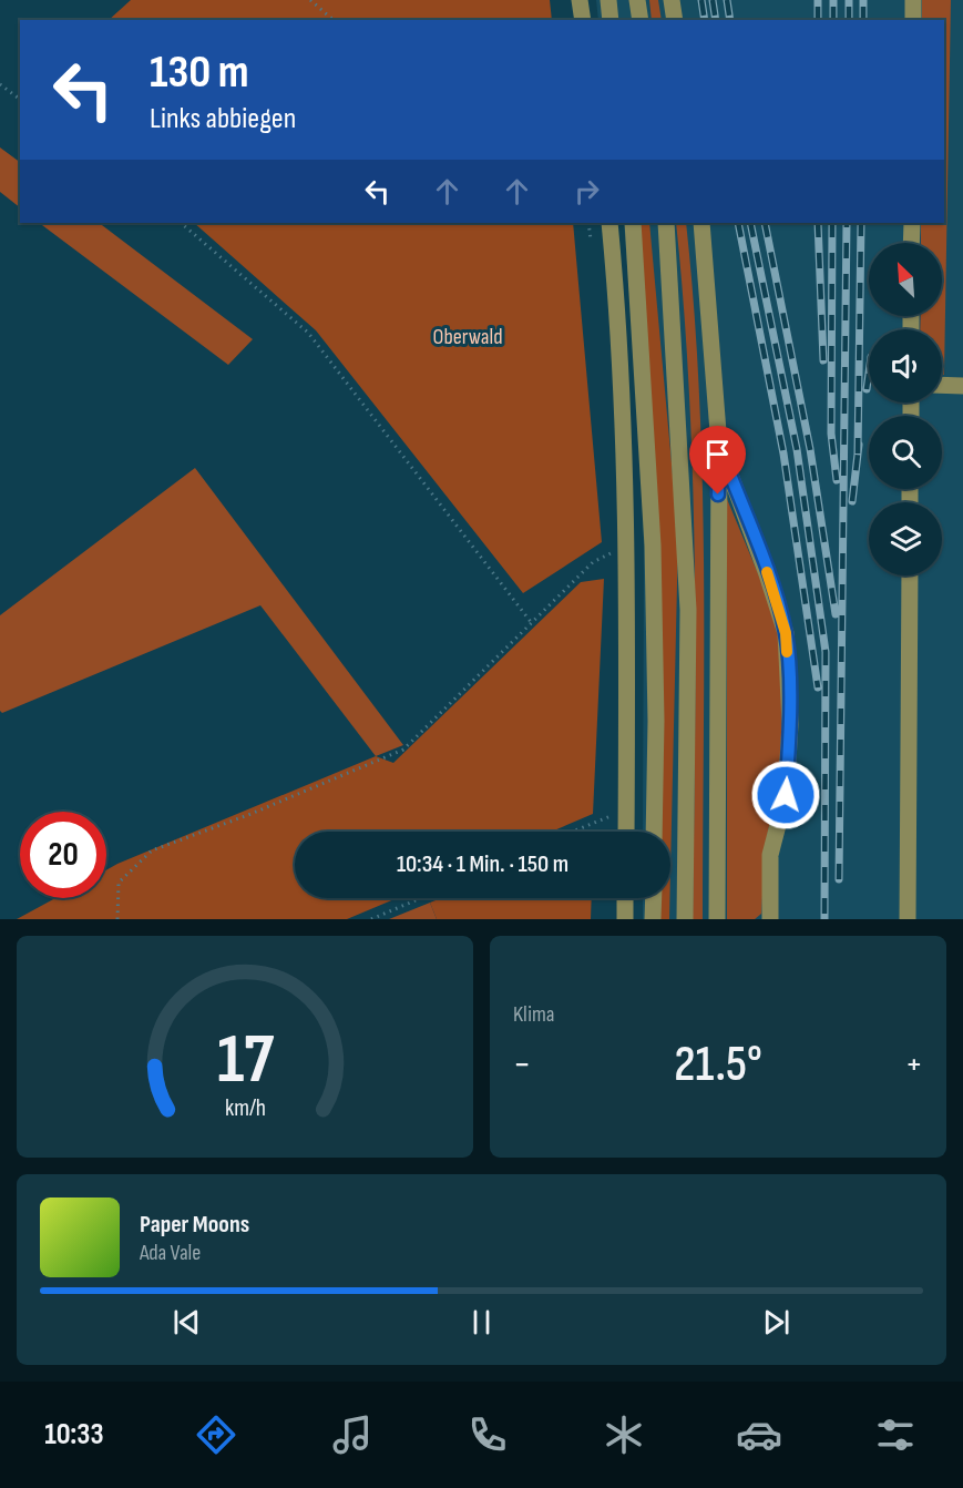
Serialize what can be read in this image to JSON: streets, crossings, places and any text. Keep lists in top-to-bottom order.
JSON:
{
  "parks": ["Oberwald"],
  "north": "top left",
  "page": {
    "turn": ["130 m", "Links abbiegen"],
    "limit": "20",
    "trip": "10:34 · 1 Min. · 150 m",
    "tile": "Klima",
    "heat": ["−", "21.5°", "+"],
    "song": ["Paper Moons", "Ada Vale"],
    "tabs": "10:33",
    "gauge": ["17", "km/h"]
  }
}
